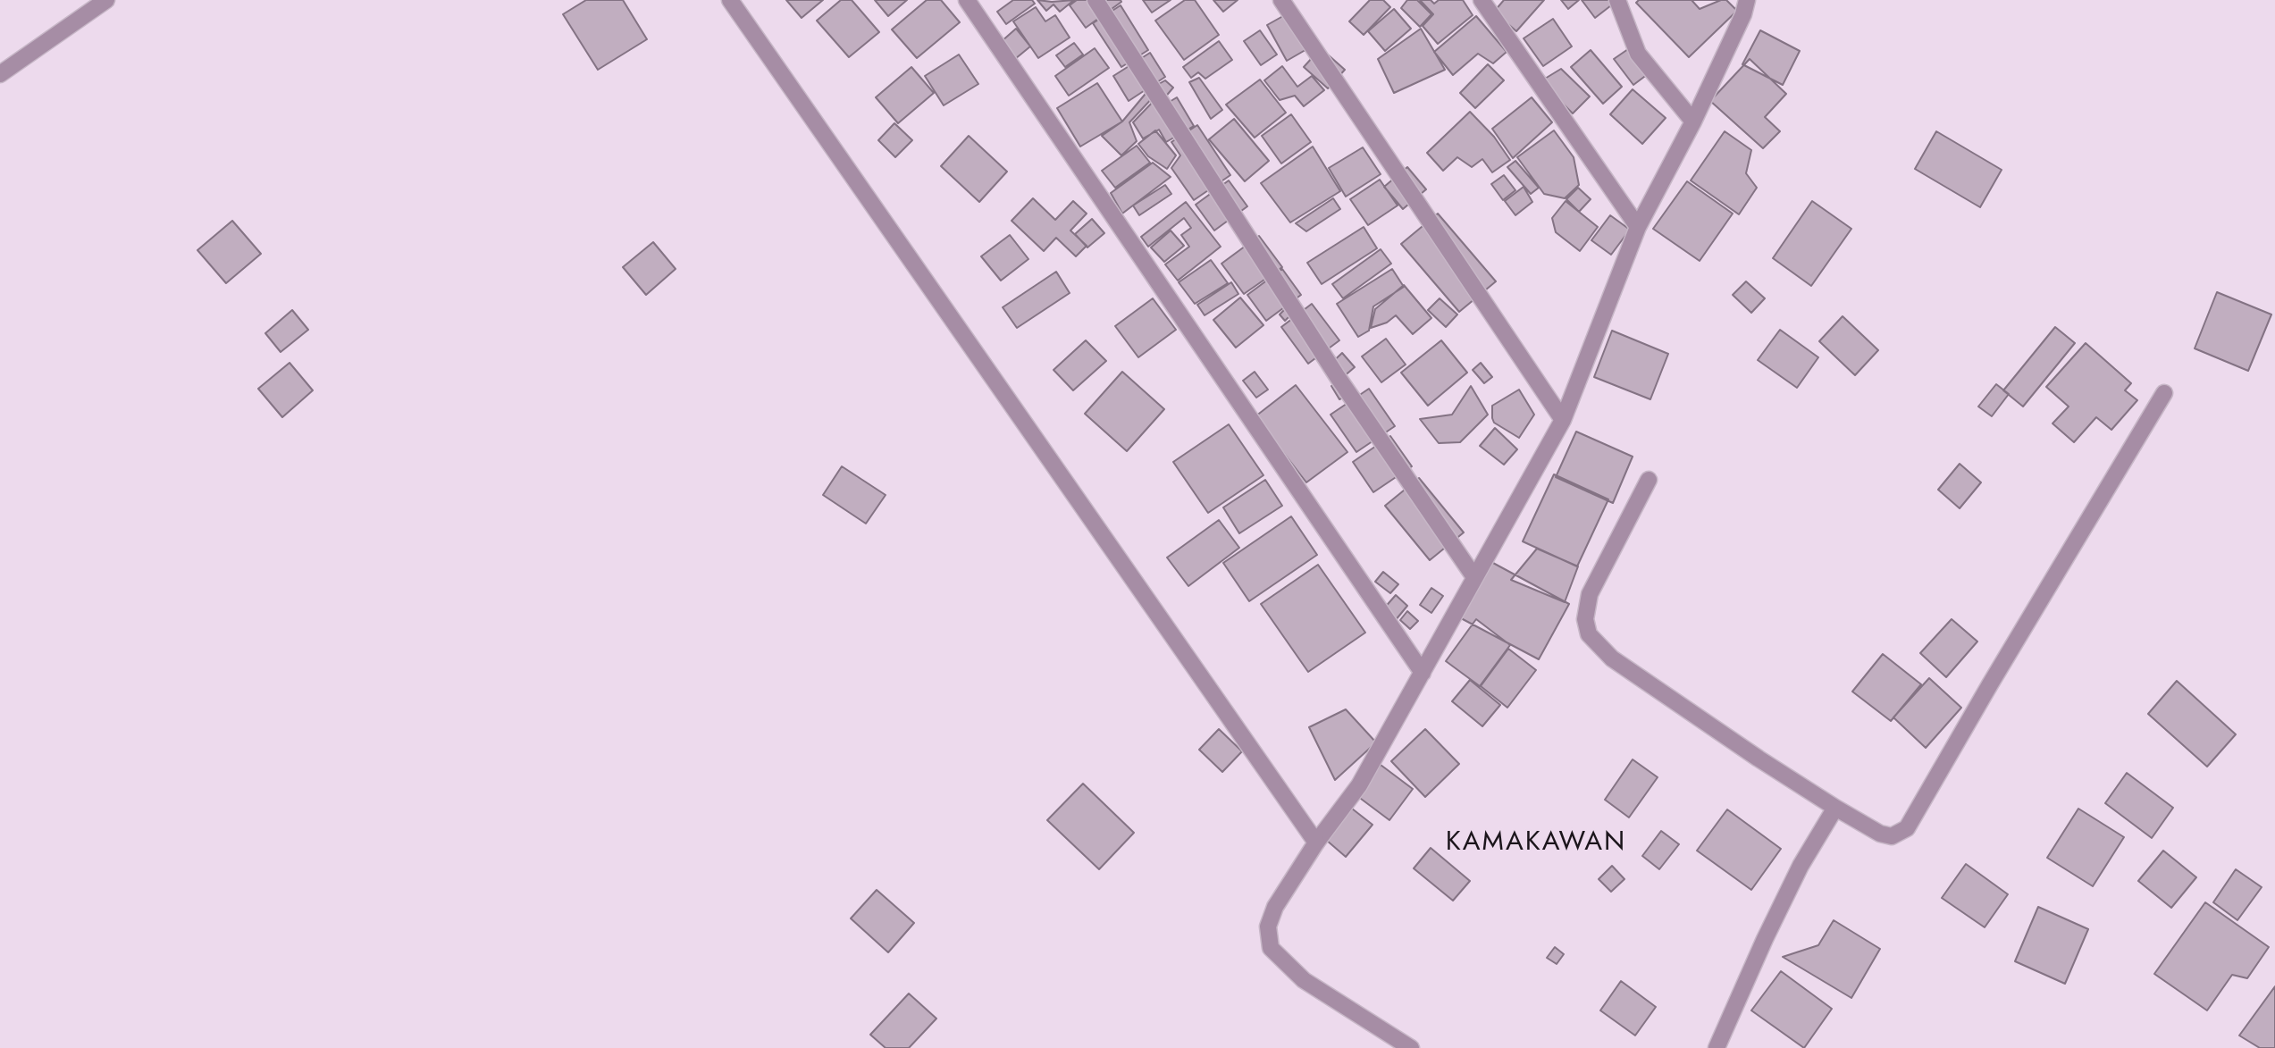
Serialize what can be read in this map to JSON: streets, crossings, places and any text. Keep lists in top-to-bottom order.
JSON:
{
  "districts": ["KAMAKAWAN"]
}
